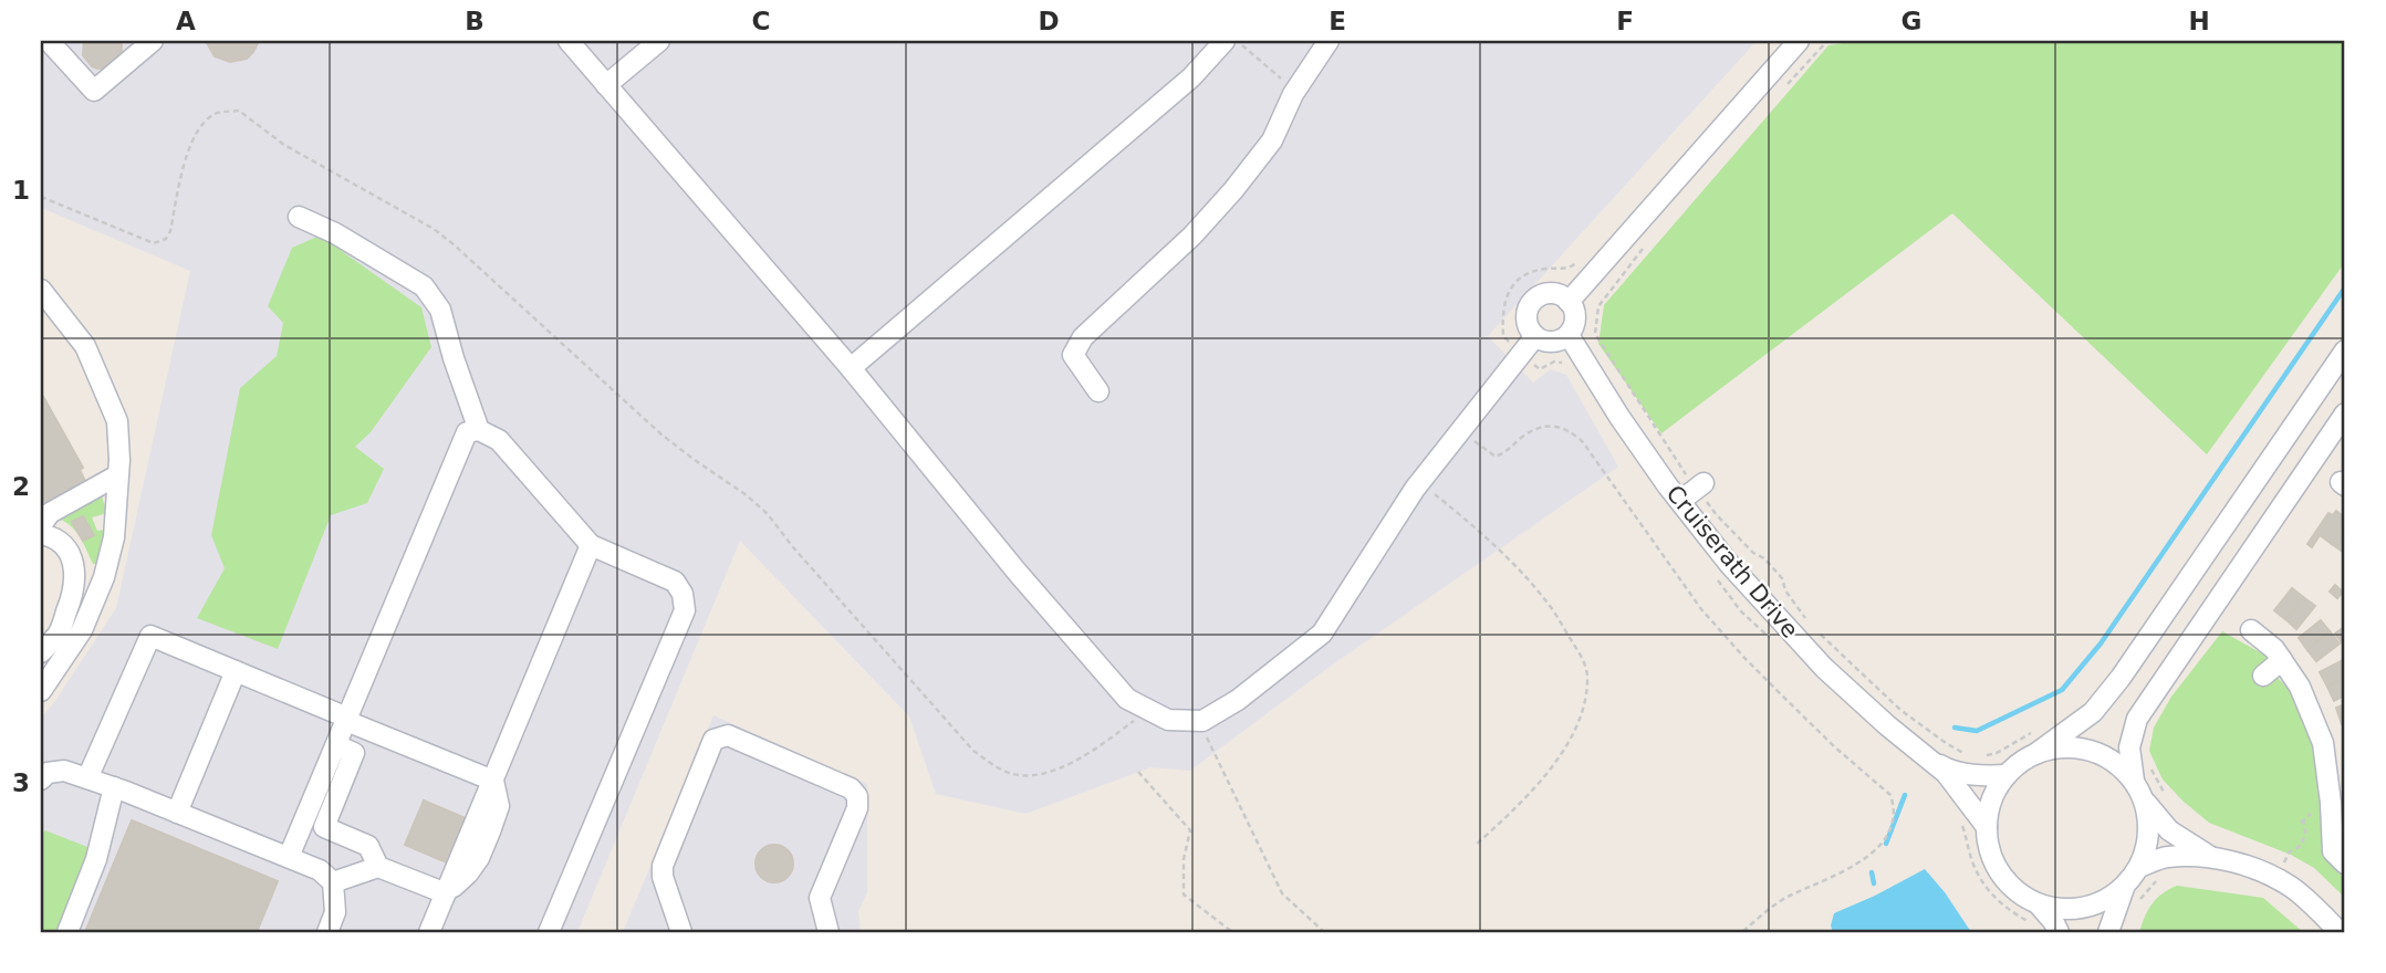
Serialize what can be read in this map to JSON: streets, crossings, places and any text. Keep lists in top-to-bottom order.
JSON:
{
  "streets": {
    "street": ["Cruiserath Drive"]
  },
  "grid": {
    "columns": [
      "A",
      "B",
      "C",
      "D",
      "E",
      "F",
      "G",
      "H"
    ],
    "rows": ["1", "2", "3"]
  }
}
